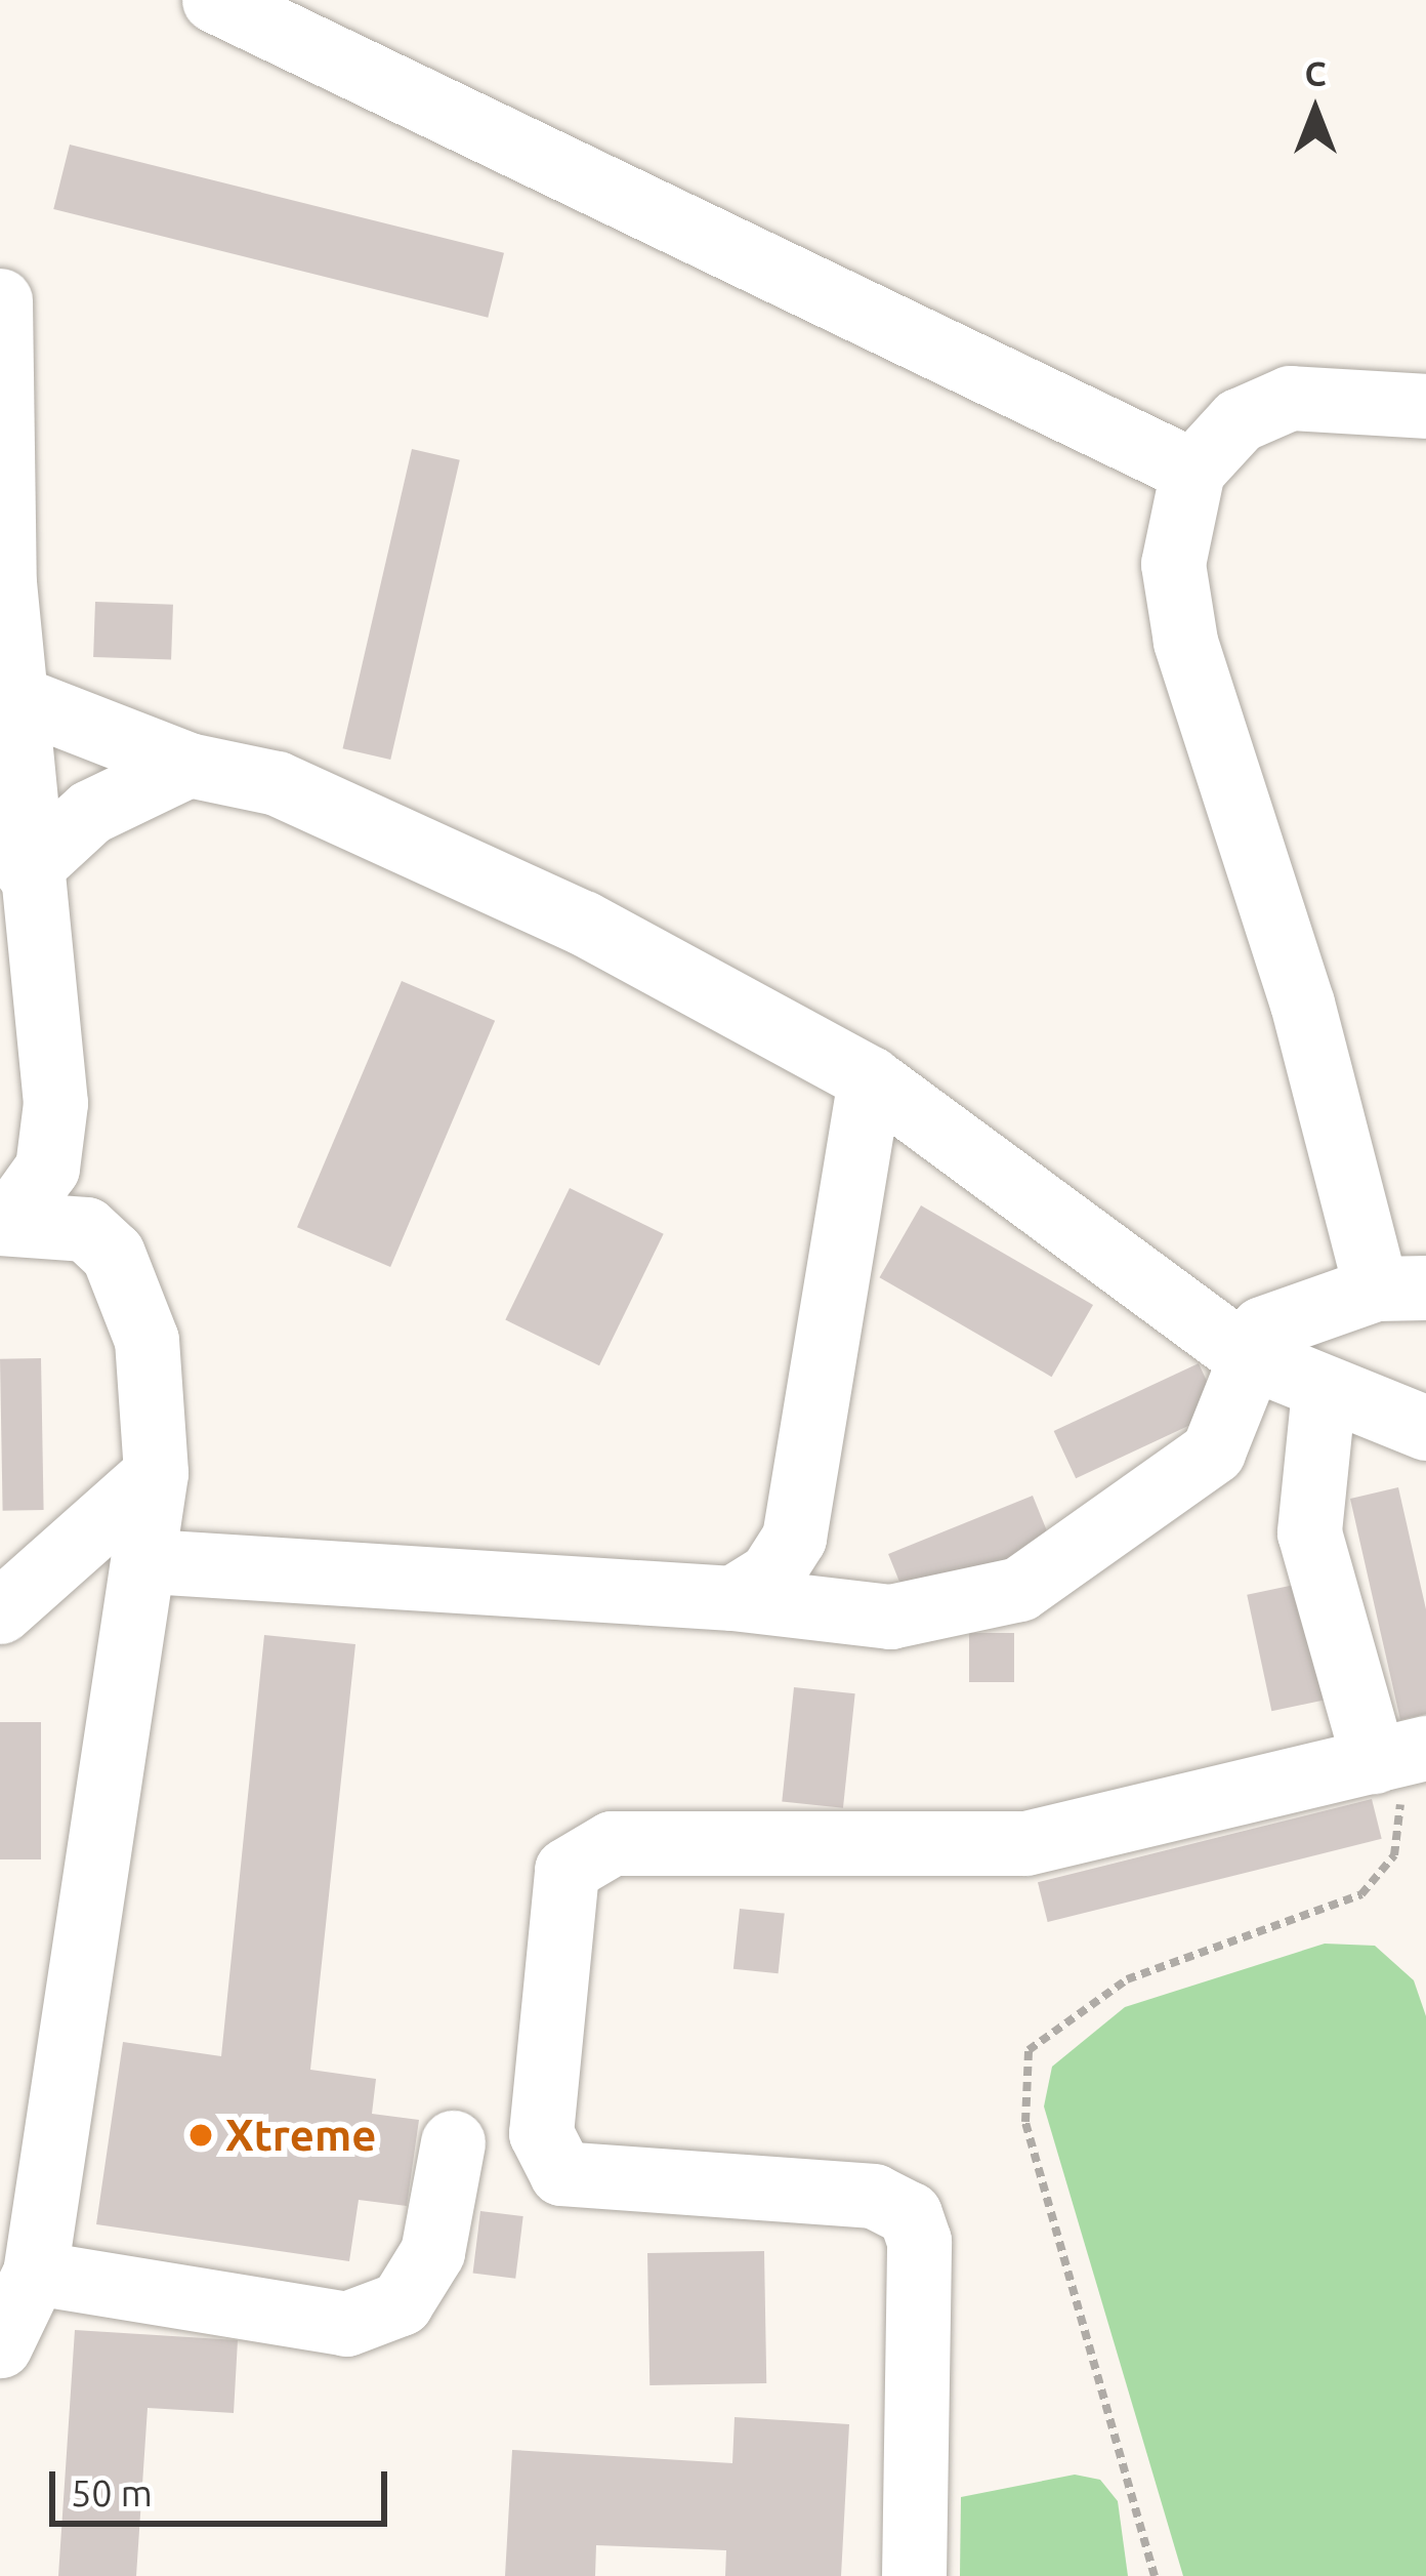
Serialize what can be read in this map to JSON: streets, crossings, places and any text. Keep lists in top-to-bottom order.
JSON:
{
  "places": ["Xtreme"],
  "scale_bar": "50 m",
  "north": "top"
}
